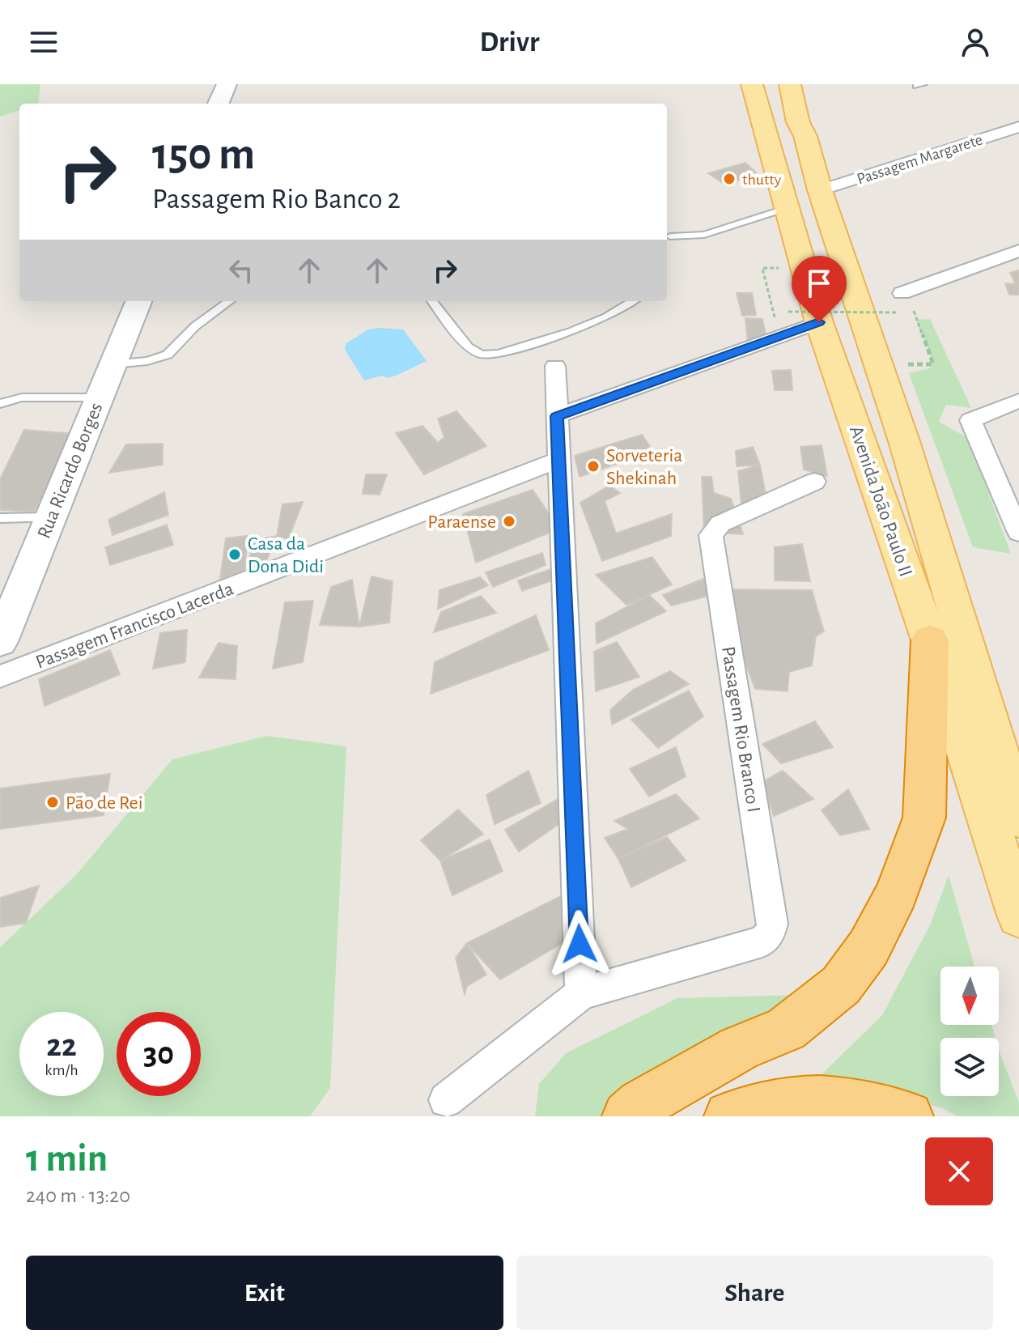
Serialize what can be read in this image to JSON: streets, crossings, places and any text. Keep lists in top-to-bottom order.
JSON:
{
  "streets": {
    "main road": ["Avenida João Paulo II"],
    "street": [
      "Passagem Margarete",
      "Rua Ricardo Borges",
      "Passagem Francisco Lacerda",
      "Passagem Rio Branco I"
    ]
  },
  "crossings": [
    ["Passagem Margarete", "Avenida João Paulo II"]
  ],
  "places": [
    "thutty",
    "Sorveteria Shekinah",
    "Paraense",
    "Casa da Dona Didi",
    "Pão de Rei"
  ],
  "north": "bottom",
  "page": {
    "header": "Drivr",
    "turn": ["150 m", "Passagem Rio Banco 2"],
    "speed": "22 km/h",
    "limit": "30",
    "heading": ["1 min", "240 m · 13:20"],
    "buttons": ["Exit", "Share"]
  }
}
